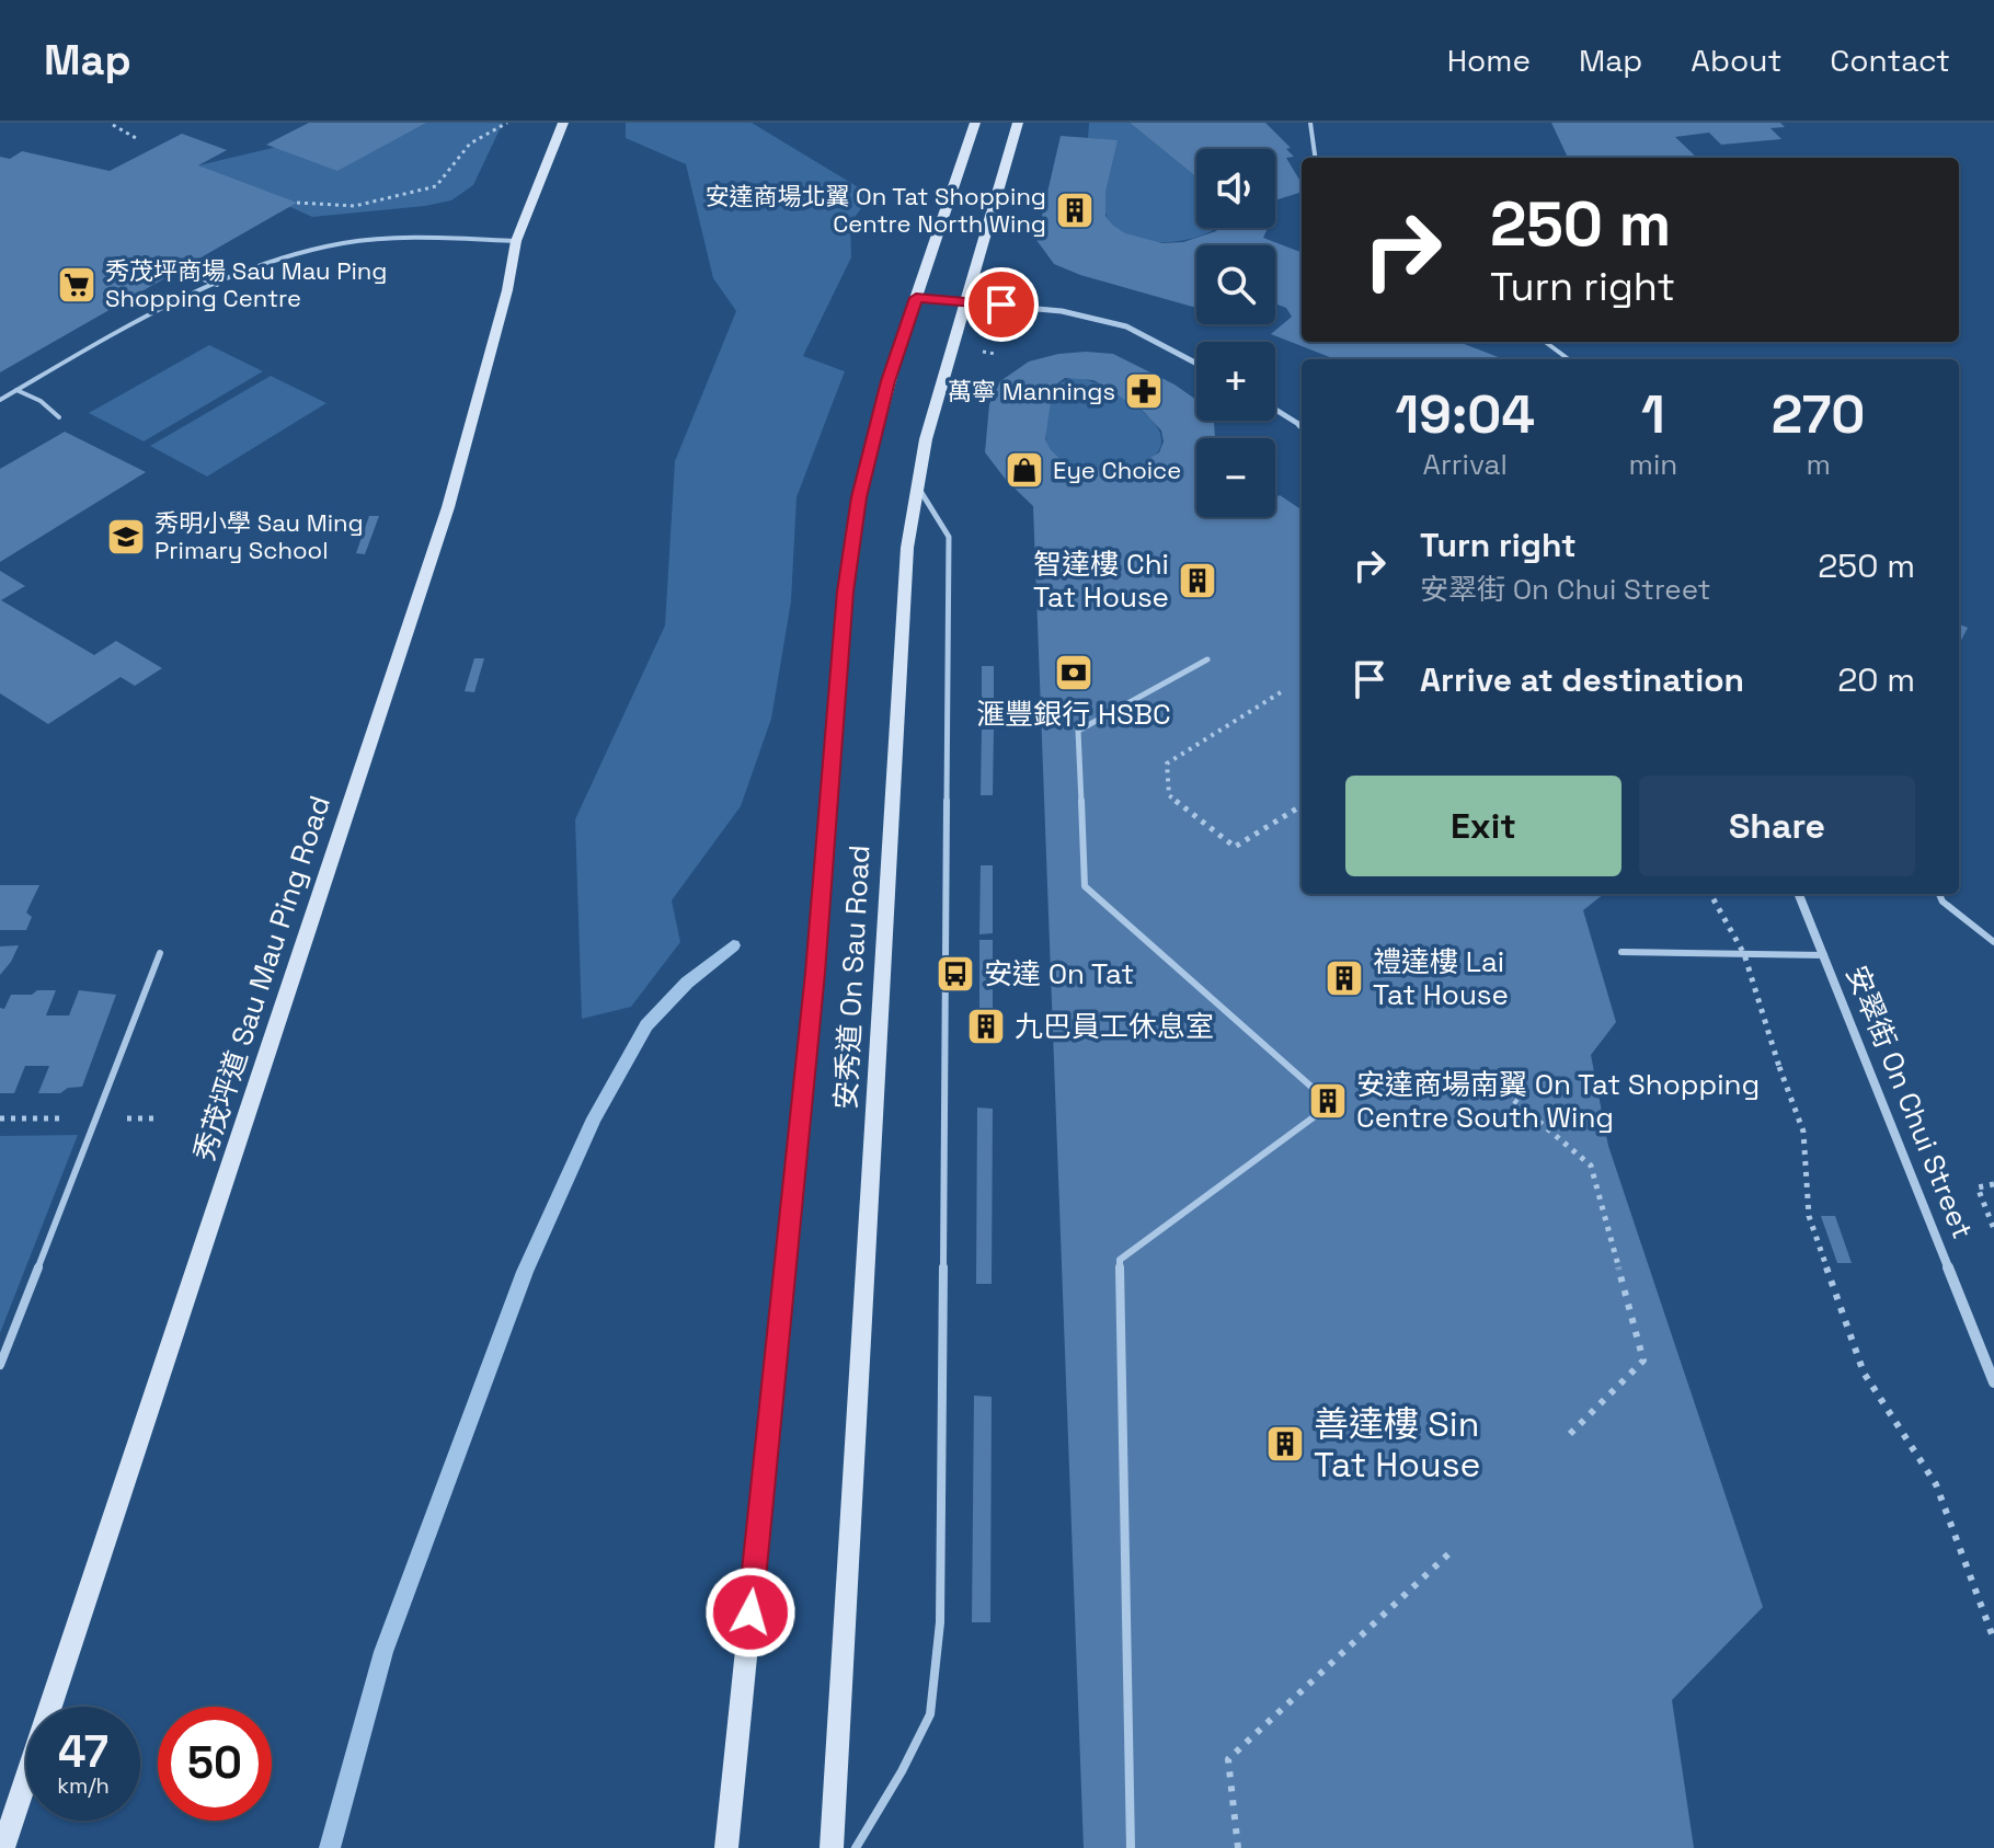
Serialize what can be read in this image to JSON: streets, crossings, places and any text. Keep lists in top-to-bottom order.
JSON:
{
  "streets": {
    "main road": ["安秀道 On Sau Road", "秀茂坪道 Sau Mau Ping Road"],
    "street": ["安翠街 On Chui Street"]
  },
  "places": {
    "building": [
      "安達商場北翼 On Tat Shopping Centre North Wing",
      "智達樓 Chi Tat House",
      "禮達樓 Lai Tat House",
      "九巴員工休息室",
      "安達商場南翼 On Tat Shopping Centre South Wing",
      "善達樓 Sin Tat House"
    ],
    "supermarket": ["秀茂坪商場 Sau Mau Ping Shopping Centre"],
    "pharmacy": ["萬寧 Mannings"],
    "shop": ["Eye Choice"],
    "school or university": ["秀明小學 Sau Ming Primary School"],
    "bank": ["滙豐銀行 HSBC"],
    "bus stop": ["安達 On Tat"]
  },
  "page": {
    "header": "Map",
    "nav": [
      "Home",
      "Map",
      "About",
      "Contact"
    ],
    "map_buttons": ["+", "−"],
    "turn": ["250 m", "Turn right"],
    "eta": [
      "19:04",
      "Arrival",
      "1",
      "min",
      "270",
      "m"
    ],
    "list": [
      {
        "name": "Turn right",
        "note": "安翠街 On Chui Street",
        "value": "250 m"
      },
      {
        "name": "Arrive at destination",
        "value": "20 m"
      }
    ],
    "buttons": ["Exit", "Share"],
    "speed": "47 km/h",
    "limit": "50"
  }
}
